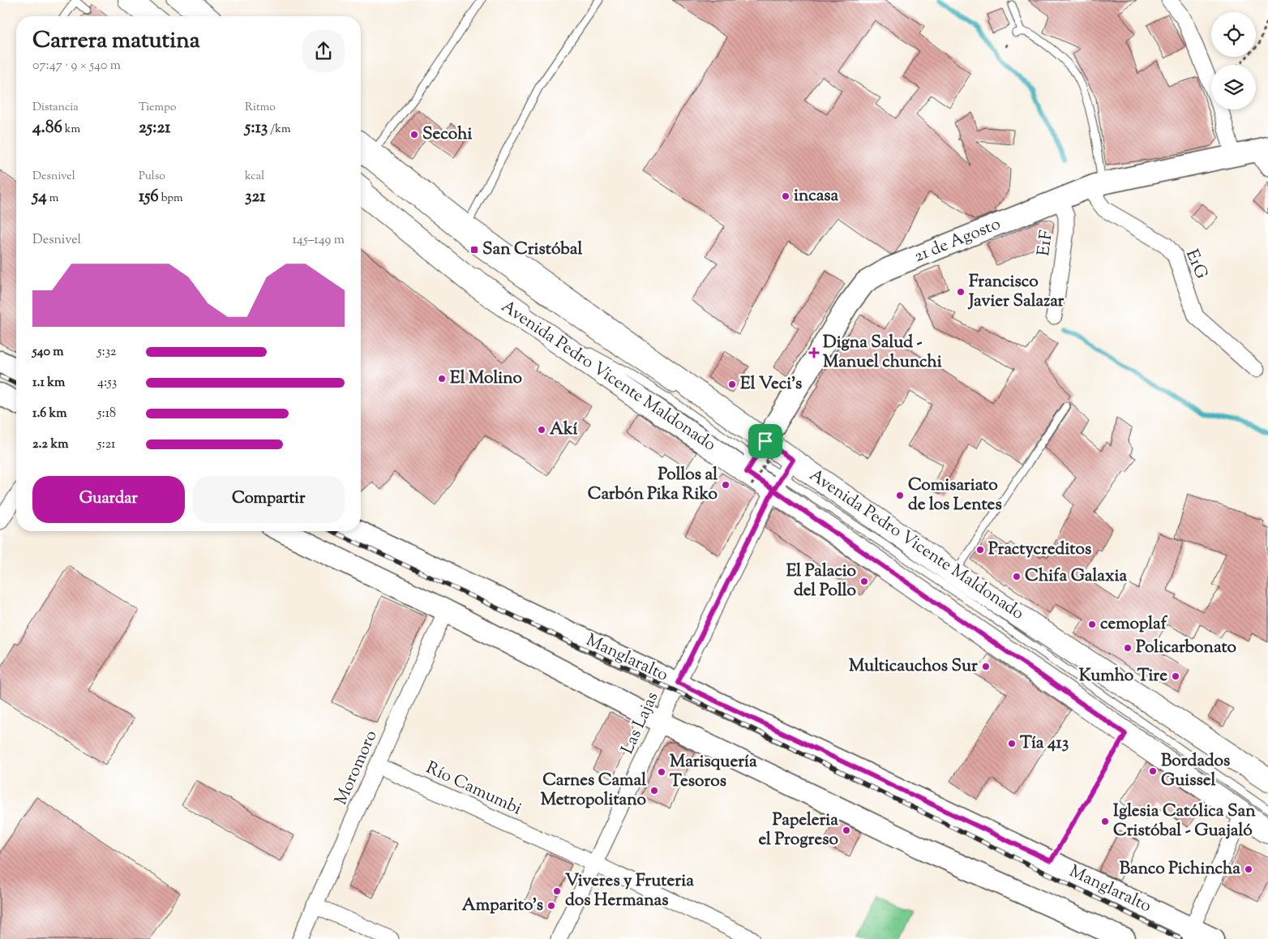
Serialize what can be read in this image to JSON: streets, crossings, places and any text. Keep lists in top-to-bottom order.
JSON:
{
  "streets": {
    "main road": ["21 de Agosto", "Avenida Pedro Vicente Maldonado", "Manglaralto"],
    "street": [
      "E1F",
      "E1G",
      "Las Lajas",
      "Moromoro",
      "Río Camumbi"
    ]
  },
  "crossings": [
    ["21 de Agosto", "E1F"],
    ["21 de Agosto", "E1G"],
    ["21 de Agosto", "Avenida Pedro Vicente Maldonado"],
    ["Avenida Pedro Vicente Maldonado", "Las Lajas"],
    ["Manglaralto", "Las Lajas"],
    ["Las Lajas", "Río Camumbi"],
    ["Moromoro", "Río Camumbi"]
  ],
  "places": {
    "other": [
      "Secohi",
      "incasa",
      "Francisco Javier Salazar",
      "El Molino",
      "El Veci's",
      "Akí",
      "Pollos al Carbón Pika Riko",
      "Comisariato de los Lentes",
      "Practycreditos",
      "Chifa Galaxia",
      "El Palacio del Pollo",
      "cemoplaf",
      "Policarbonato",
      "Multicauchos Sur",
      "Kumho Tire",
      "Tía 413",
      "Bordados Guissel",
      "Marisquería Tesoros",
      "Carnes Camal Metropolitano",
      "Iglesia Católica San Cristóbal - Guajaló",
      "Papeleria el Progreso",
      "Banco Pichincha",
      "Viveres y Fruteria dos Hermanas",
      "Amparito's"
    ],
    "transit": ["San Cristóbal"],
    "health": ["Digna Salud - Manuel chunchi"]
  },
  "page": {
    "heading": ["Carrera matutina", "07:47 · 9 × 540 m"],
    "stats": [
      ["Distancia", "4.86 km"],
      ["Tiempo", "25:21"],
      ["Ritmo", "5:13 /km"],
      ["Desnivel", "54 m"],
      ["Pulso", "156 bpm"],
      ["kcal", "321"]
    ],
    "chart": ["Desnivel", "145–149 m"],
    "list": [
      {
        "name": "540 m",
        "note": "5:32"
      },
      {
        "name": "1.1 km",
        "note": "4:53"
      },
      {
        "name": "1.6 km",
        "note": "5:18"
      },
      {
        "name": "2.2 km",
        "note": "5:21"
      }
    ],
    "buttons": ["Guardar", "Compartir"]
  }
}
